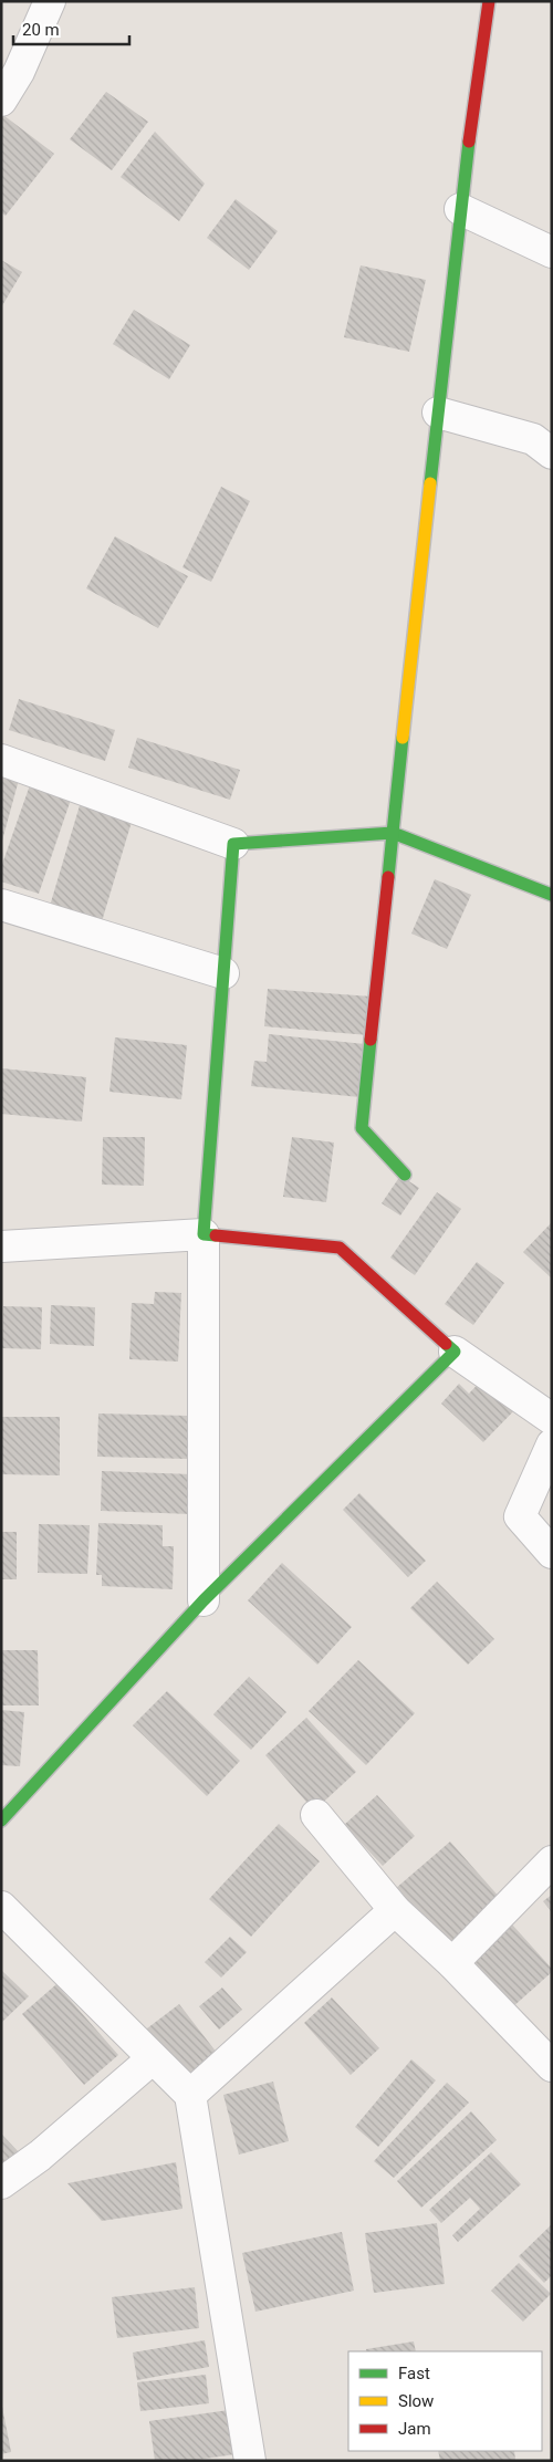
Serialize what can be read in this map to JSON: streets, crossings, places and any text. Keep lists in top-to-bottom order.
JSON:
{
  "legend": ["Fast", "Slow", "Jam"],
  "scale_bar": "20 m"
}
